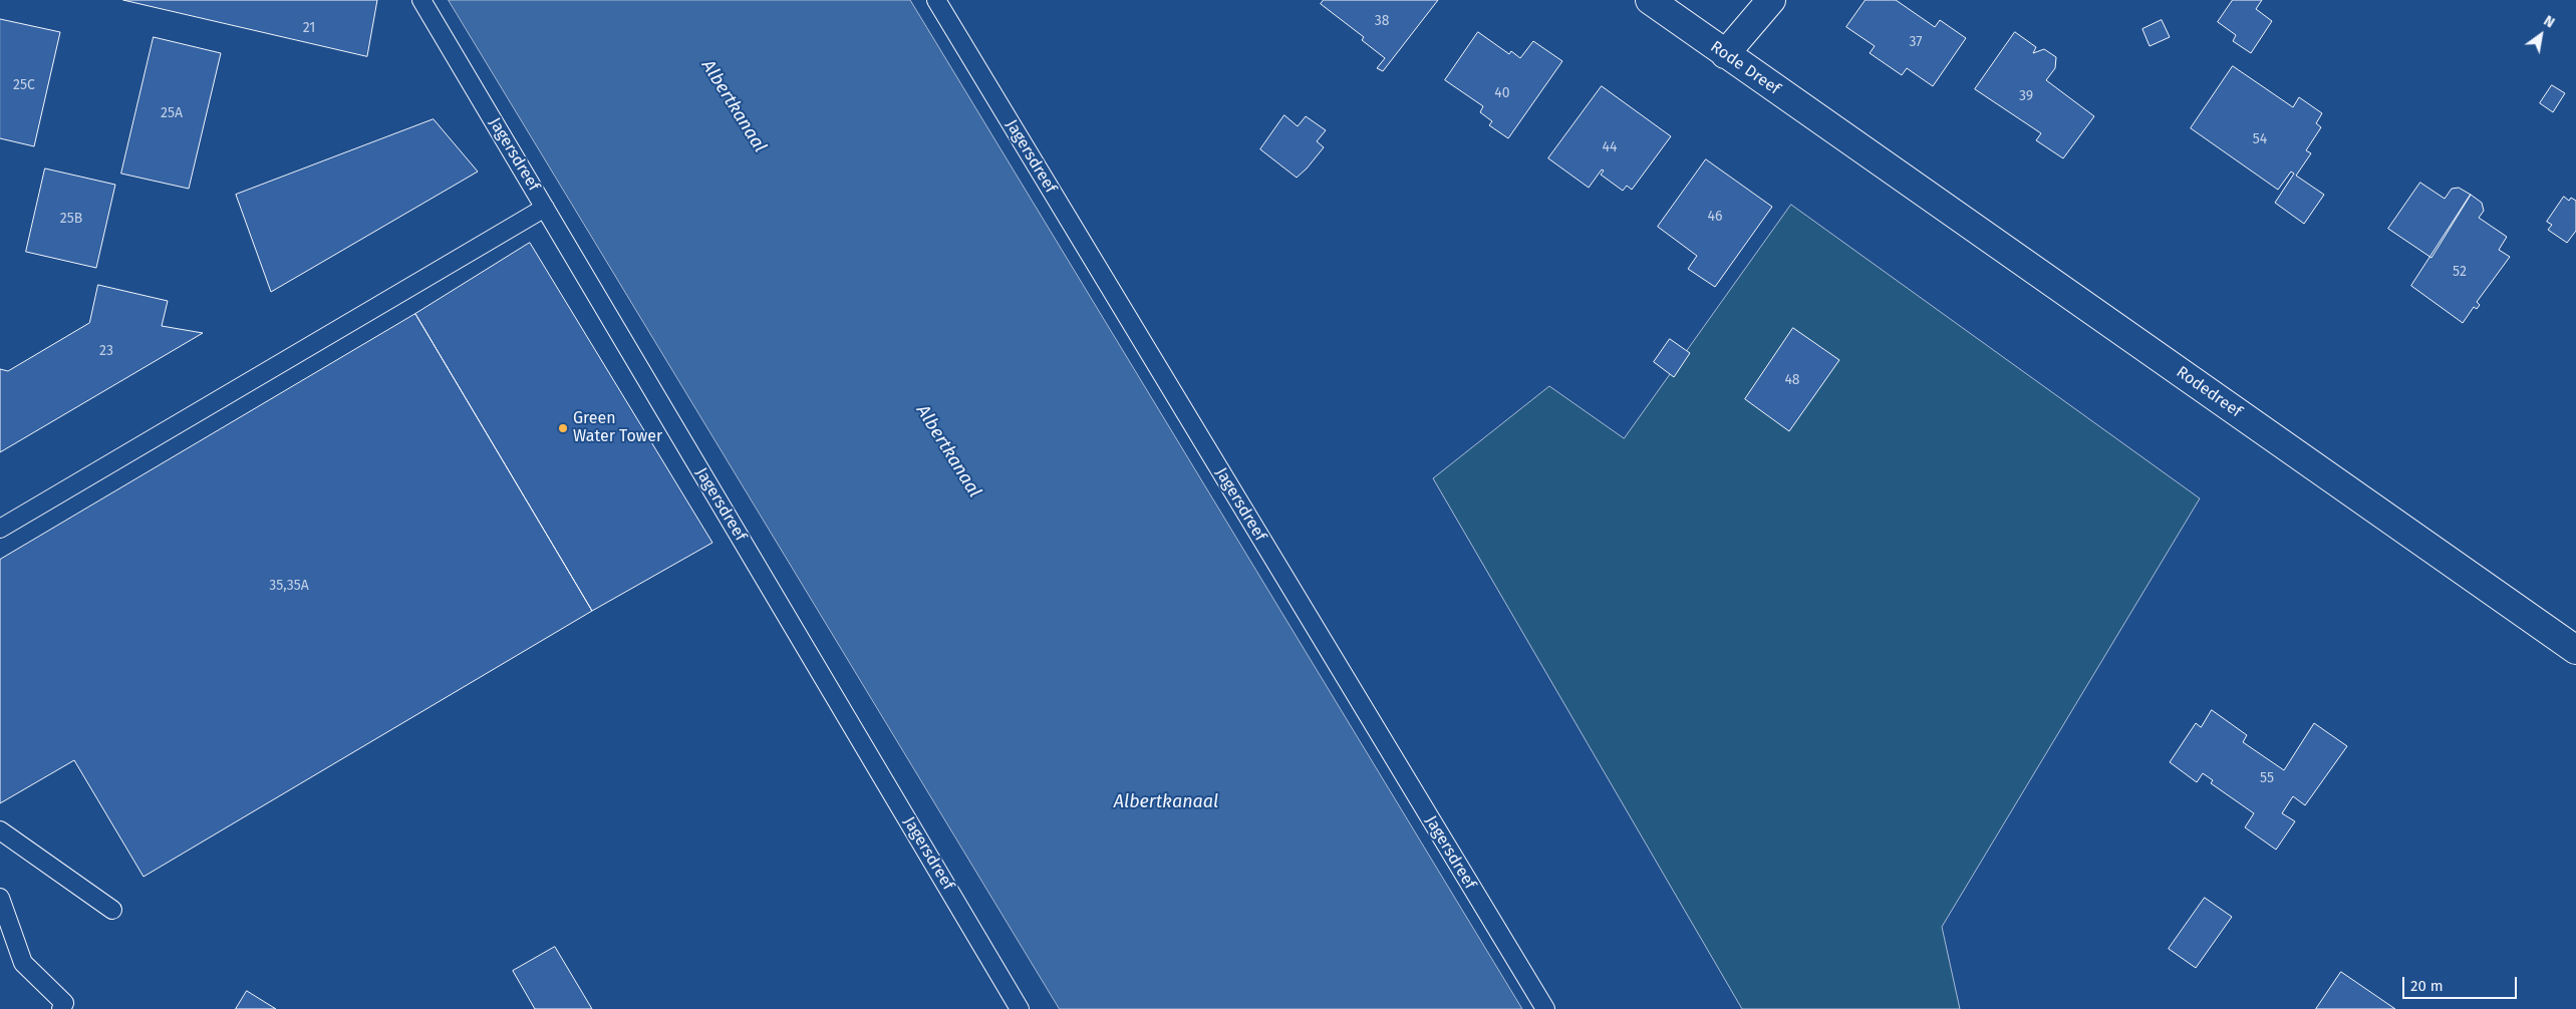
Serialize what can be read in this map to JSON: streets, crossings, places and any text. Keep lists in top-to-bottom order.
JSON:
{
  "streets": {
    "street": ["Rode Dreef", "Rodedreef"],
    "lane": ["Jagersdreef"]
  },
  "crossings": [
    ["Rode Dreef", "Rodedreef"]
  ],
  "water": ["Albertkanaal"],
  "places": ["Green Water Tower"],
  "house_numbers": [
    "38",
    "21",
    "37",
    "25C",
    "40",
    "39",
    "25A",
    "54",
    "44",
    "46",
    "25B",
    "52",
    "23",
    "48",
    "35,35A",
    "55"
  ],
  "scale_bar": "20 m",
  "north": "top right"
}
